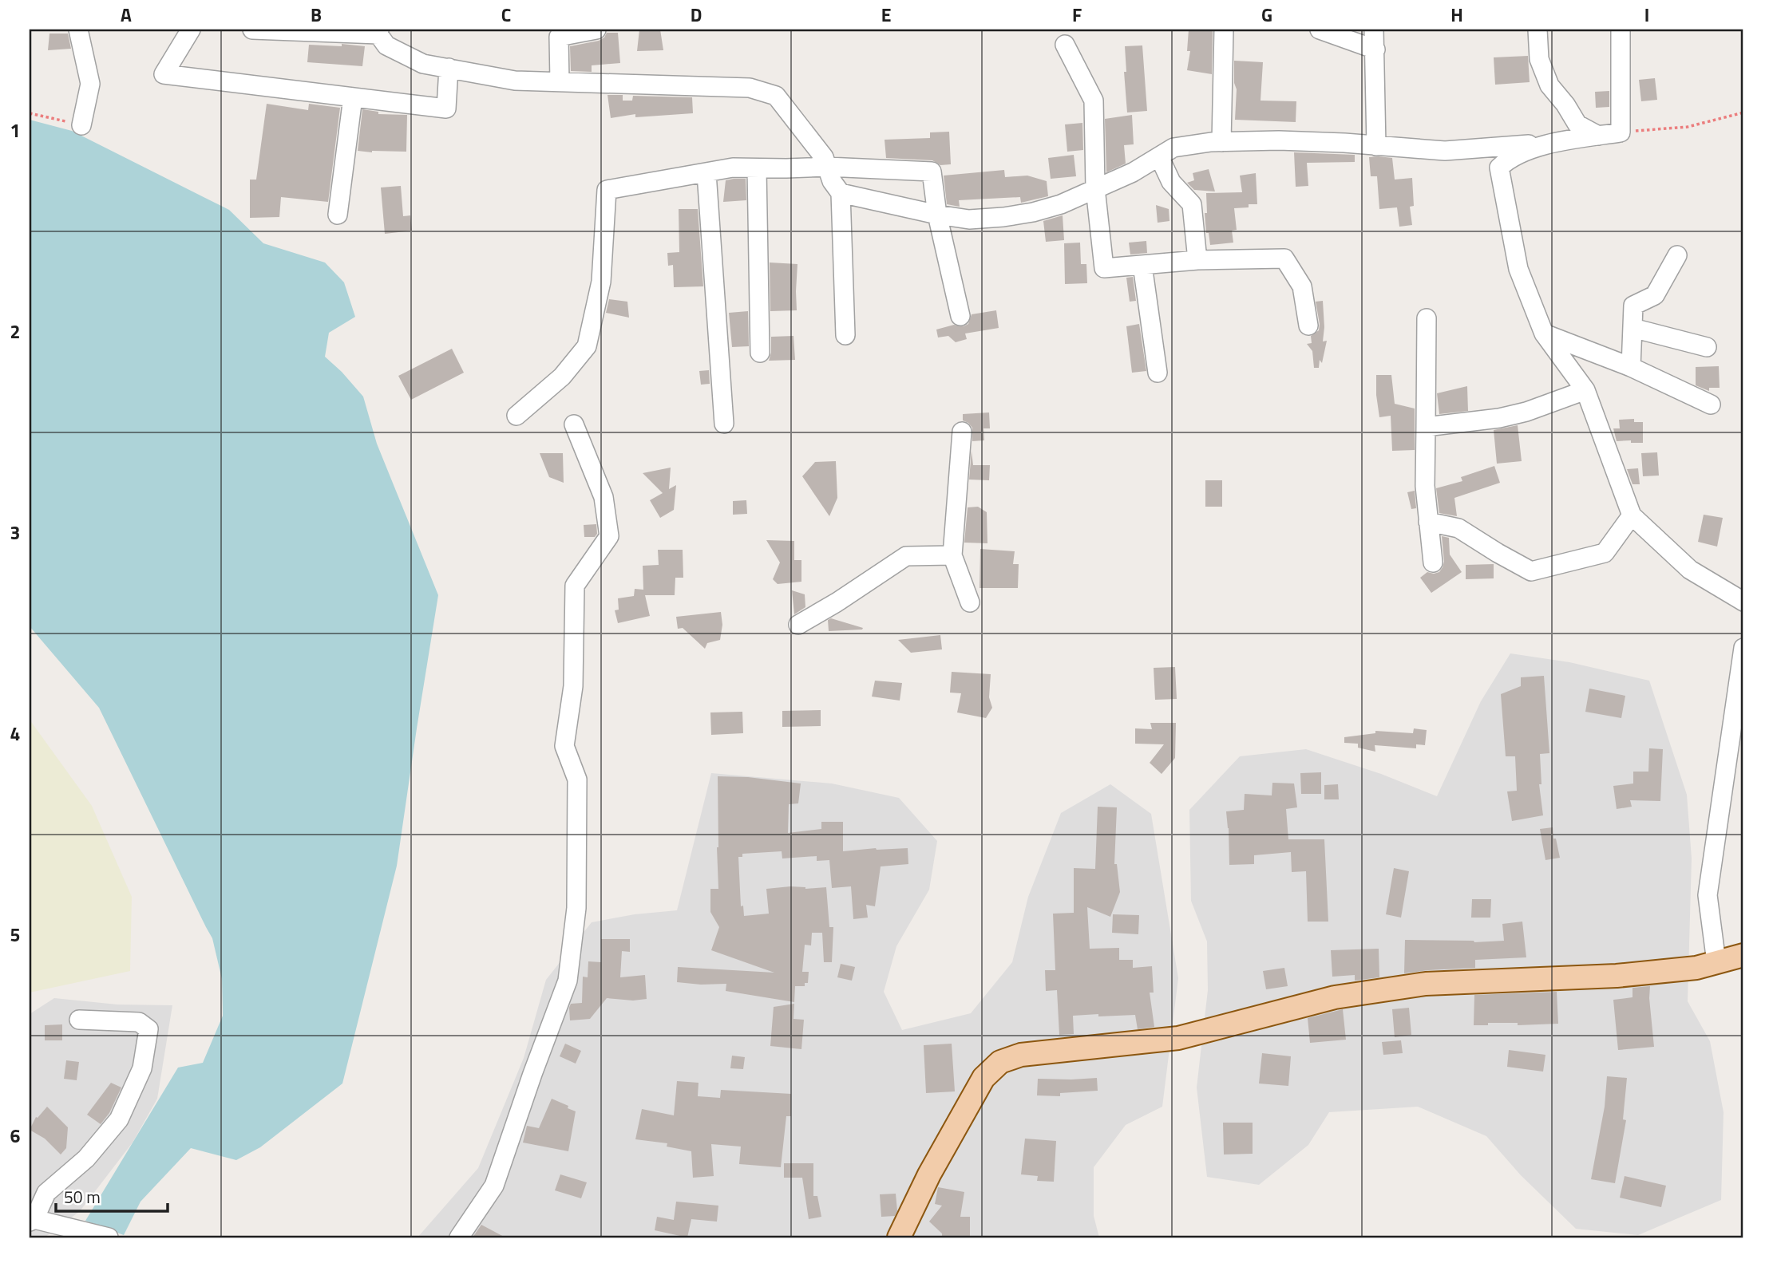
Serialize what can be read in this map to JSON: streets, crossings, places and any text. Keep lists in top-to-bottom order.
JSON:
{
  "scale_bar": "50 m",
  "grid": {
    "columns": [
      "A",
      "B",
      "C",
      "D",
      "E",
      "F",
      "G",
      "H",
      "I"
    ],
    "rows": [
      "1",
      "2",
      "3",
      "4",
      "5",
      "6"
    ]
  }
}
